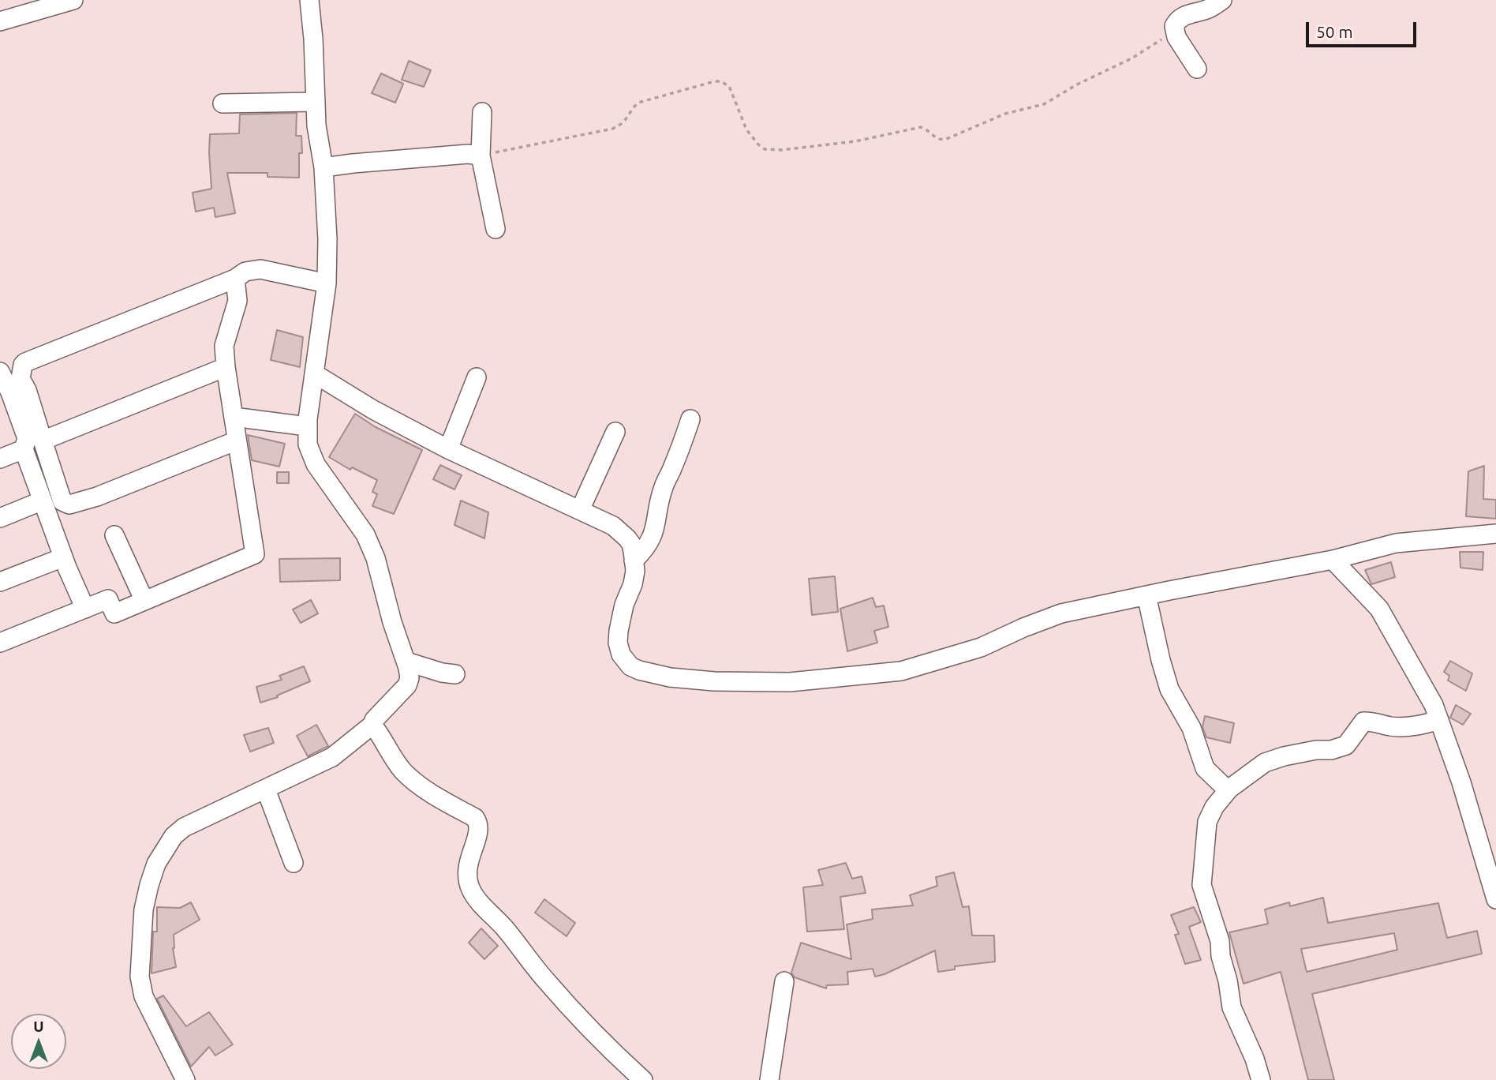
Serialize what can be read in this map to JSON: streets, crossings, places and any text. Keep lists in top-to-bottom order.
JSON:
{
  "scale_bar": "50 m",
  "north": "top"
}
